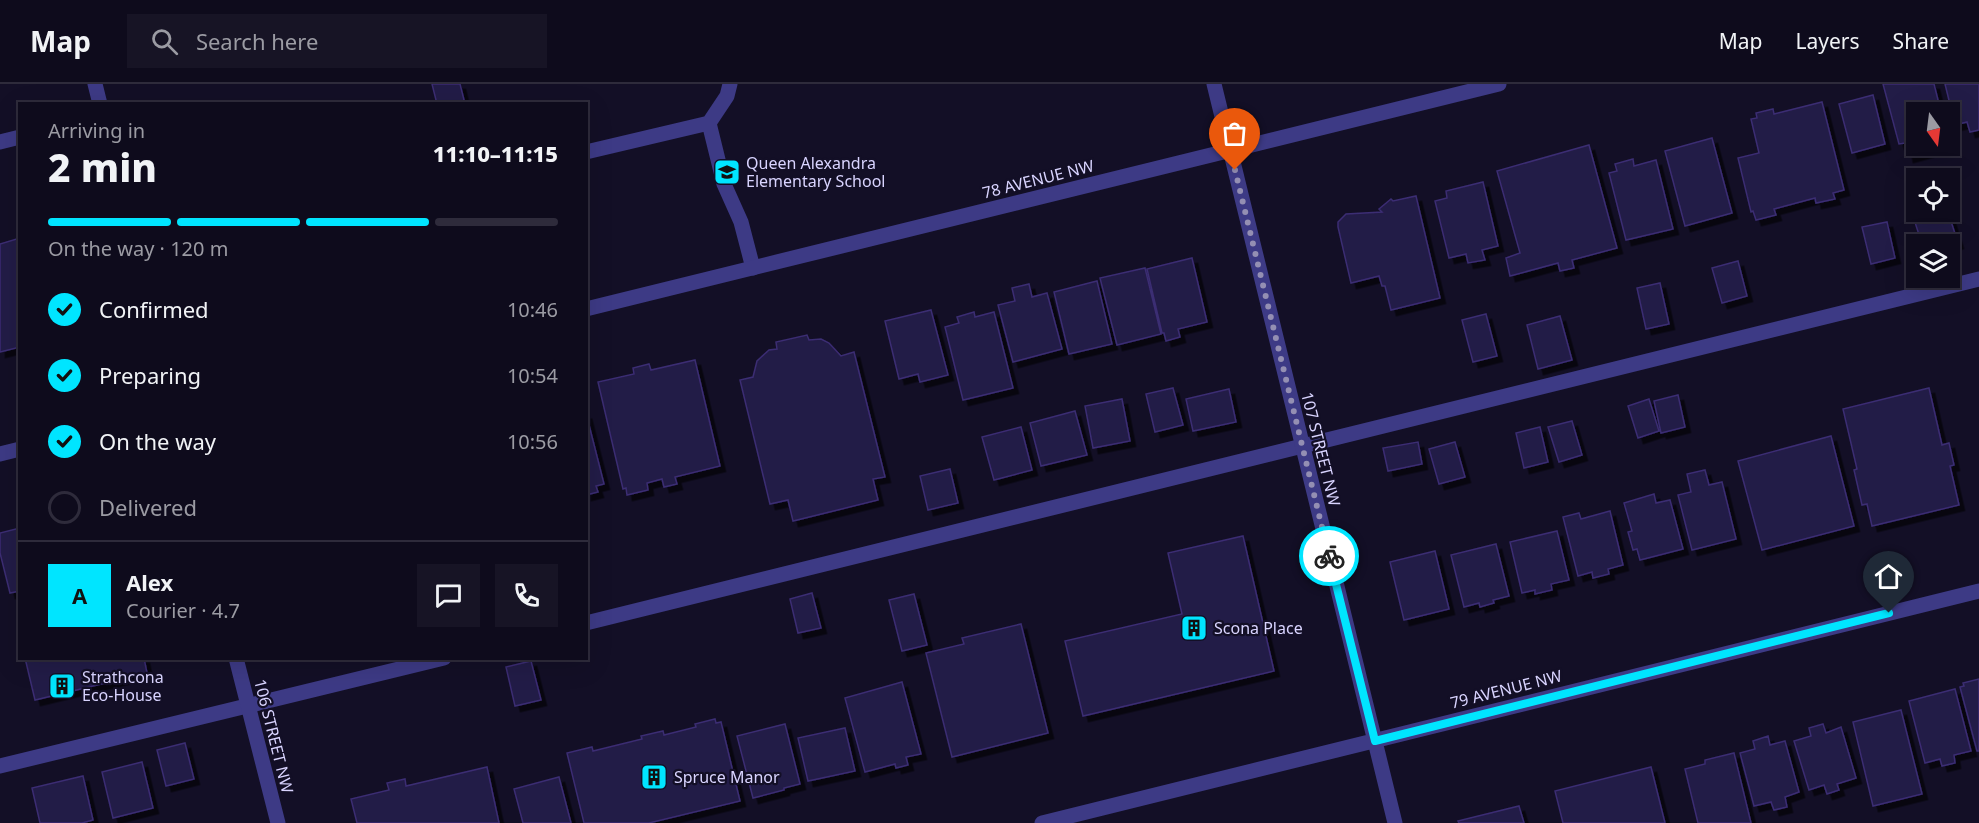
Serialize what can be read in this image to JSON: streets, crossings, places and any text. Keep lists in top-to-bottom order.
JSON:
{
  "streets": {
    "street": [
      "78 AVENUE NW",
      "107 STREET NW",
      "79 AVENUE NW",
      "106 STREET NW"
    ]
  },
  "crossings": [
    ["78 AVENUE NW", "107 STREET NW"],
    ["107 STREET NW", "79 AVENUE NW"]
  ],
  "places": {
    "school or university": ["Queen Alexandra Elementary School"],
    "building": ["Scona Place", "Strathcona Eco-House", "Spruce Manor"]
  },
  "north": "bottom",
  "page": {
    "header": "Map",
    "search": "Search here",
    "nav": ["Map", "Layers", "Share"],
    "heading": ["2 min", "Arriving in", "11:10–11:15"],
    "panel": ["Alex", "Courier · 4.7"],
    "bar": "On the way · 120 m",
    "list": [
      ["Confirmed", "10:46"],
      ["Preparing", "10:54"],
      ["On the way", "10:56"],
      "Delivered"
    ],
    "round": "A"
  }
}
